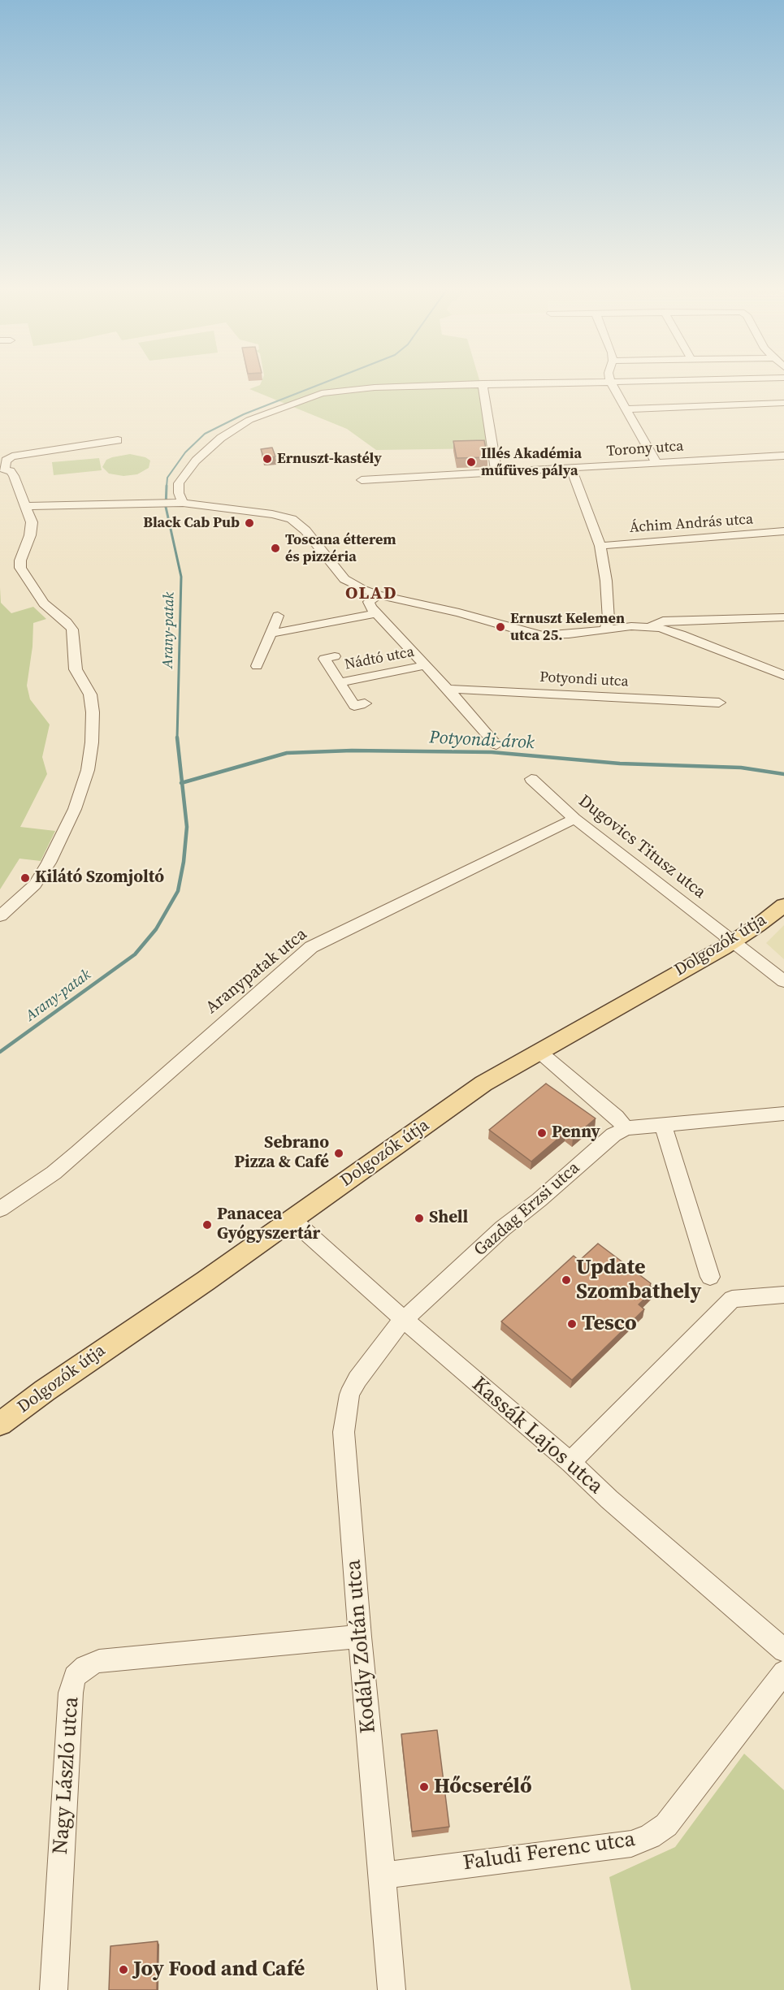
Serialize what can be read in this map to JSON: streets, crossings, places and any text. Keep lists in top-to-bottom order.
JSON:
{
  "streets": {
    "main road": ["Dolgozók útja"],
    "street": [
      "Torony utca",
      "Áchim András utca",
      "Nádtó utca",
      "Potyondi utca",
      "Dugovics Titusz utca",
      "Aranypatak utca",
      "Gazdag Erzsi utca",
      "Kassák Lajos utca",
      "Kodály Zoltán utca",
      "Nagy László utca",
      "Faludi Ferenc utca"
    ]
  },
  "crossings": [
    ["Nádtó utca", "Potyondi utca"],
    ["Dugovics Titusz utca", "Dolgozók útja"],
    ["Dugovics Titusz utca", "Aranypatak utca"],
    ["Dolgozók útja", "Kassák Lajos utca"],
    ["Gazdag Erzsi utca", "Kassák Lajos utca"],
    ["Gazdag Erzsi utca", "Kodály Zoltán utca"],
    ["Kassák Lajos utca", "Kodály Zoltán utca"],
    ["Kodály Zoltán utca", "Nagy László utca"],
    ["Kodály Zoltán utca", "Faludi Ferenc utca"]
  ],
  "districts": ["OLAD"],
  "water": ["Arany-patak", "Potyondi-árok"],
  "places": [
    "Ernuszt-kastély",
    "Illés Akadémia műfüves pálya",
    "Black Cab Pub",
    "Toscana étterem és pizzéria",
    "Ernuszt Kelemen utca 25.",
    "Kilátó Szomjoltó",
    "Penny",
    "Sebrano Pizza & Café",
    "Shell",
    "Panacea Gyógyszertár",
    "Update Szombathely",
    "Tesco",
    "Hőcserélő",
    "Joy Food and Café"
  ]
}
